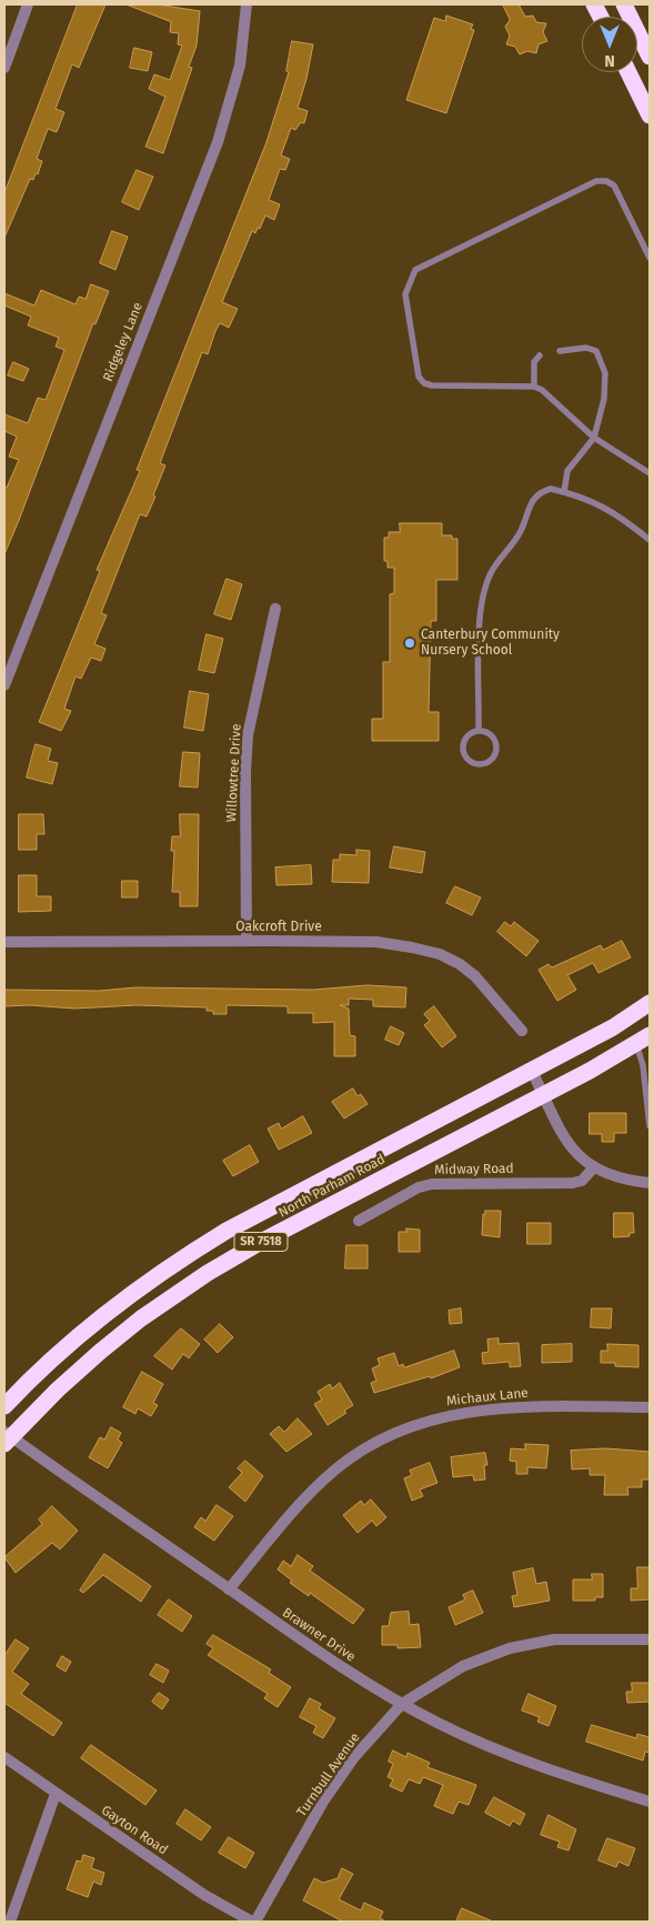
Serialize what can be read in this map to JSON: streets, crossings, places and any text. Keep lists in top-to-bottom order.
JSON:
{
  "streets": {
    "highway": ["North Parham Road", "SR 7518"],
    "street": [
      "Ridgeley Lane",
      "Willowtree Drive",
      "Oakcroft Drive",
      "Midway Road",
      "Michaux Lane",
      "Brawner Drive",
      "Turnbull Avenue",
      "Gayton Road"
    ]
  },
  "crossings": [
    ["Willowtree Drive", "Oakcroft Drive"],
    ["North Parham Road", "Brawner Drive"],
    ["Michaux Lane", "Brawner Drive"],
    ["Brawner Drive", "Turnbull Avenue"],
    ["Turnbull Avenue", "Gayton Road"]
  ],
  "places": ["Canterbury Community Nursery School"],
  "north": "bottom"
}
